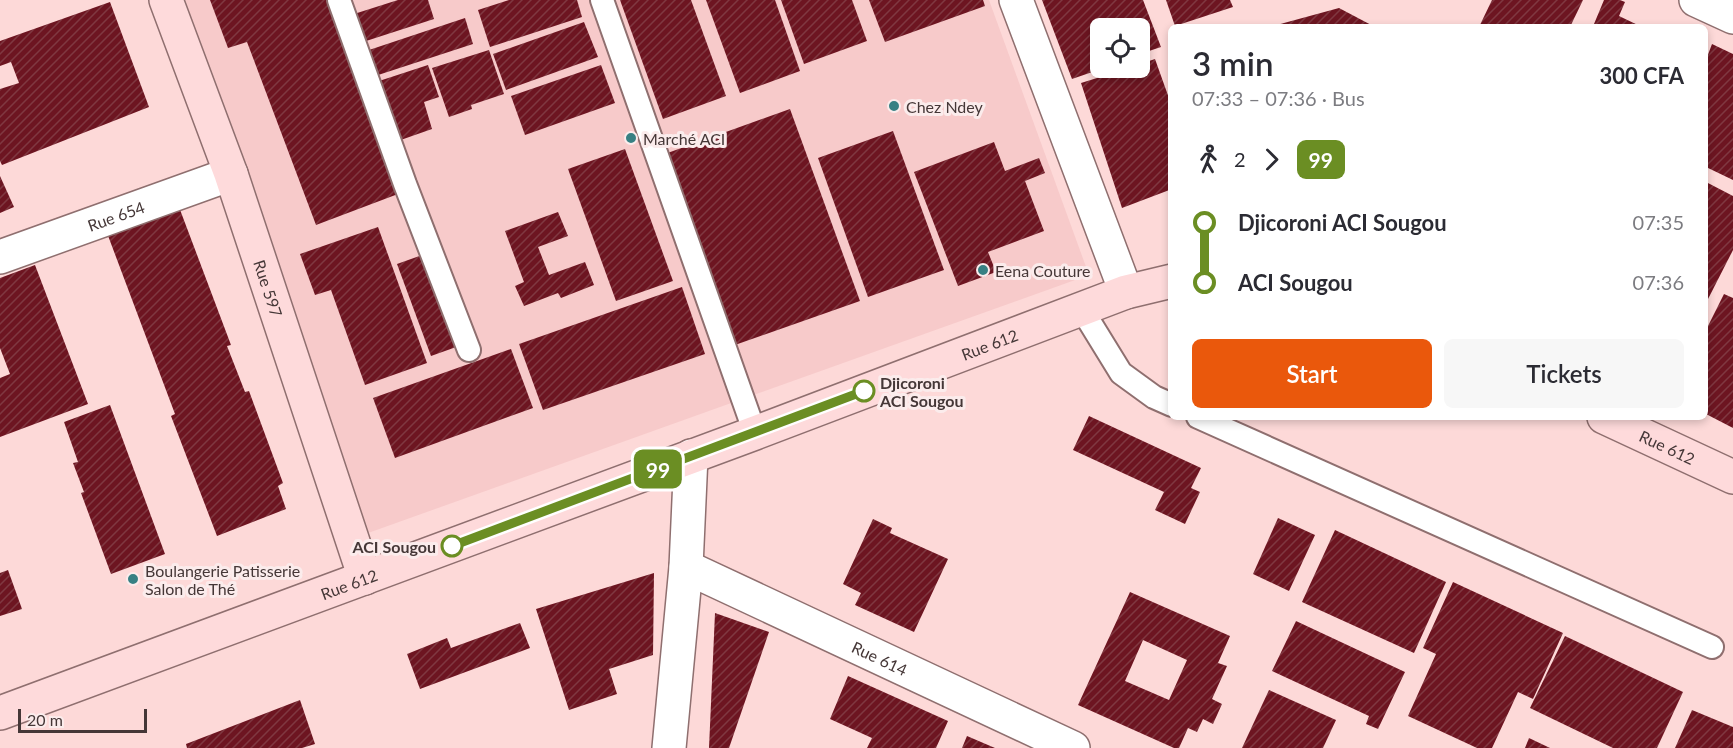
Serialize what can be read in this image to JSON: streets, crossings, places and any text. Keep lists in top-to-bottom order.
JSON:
{
  "streets": {
    "street": [
      "Rue 654",
      "Rue 597",
      "Rue 612",
      "Rue 614"
    ]
  },
  "crossings": [
    ["Rue 654", "Rue 597"],
    ["Rue 597", "Rue 612"]
  ],
  "places": [
    "Chez Ndey",
    "Marché ACI",
    "Eena Couture",
    "Djicoroni ACI Sougou",
    "ACI Sougou",
    "Boulangerie Patisserie Salon de Thé"
  ],
  "lines": ["bus line 99"],
  "scale_bar": "20 m",
  "page": {
    "on_map": "99",
    "heading": ["3 min", "07:33 – 07:36 · Bus", "300 CFA"],
    "legs": ["2", "99"],
    "list": [
      {
        "name": "Djicoroni ACI Sougou",
        "value": "07:35"
      },
      {
        "name": "ACI Sougou",
        "value": "07:36"
      }
    ],
    "buttons": ["Start", "Tickets"],
    "scale": "20 m"
  }
}
